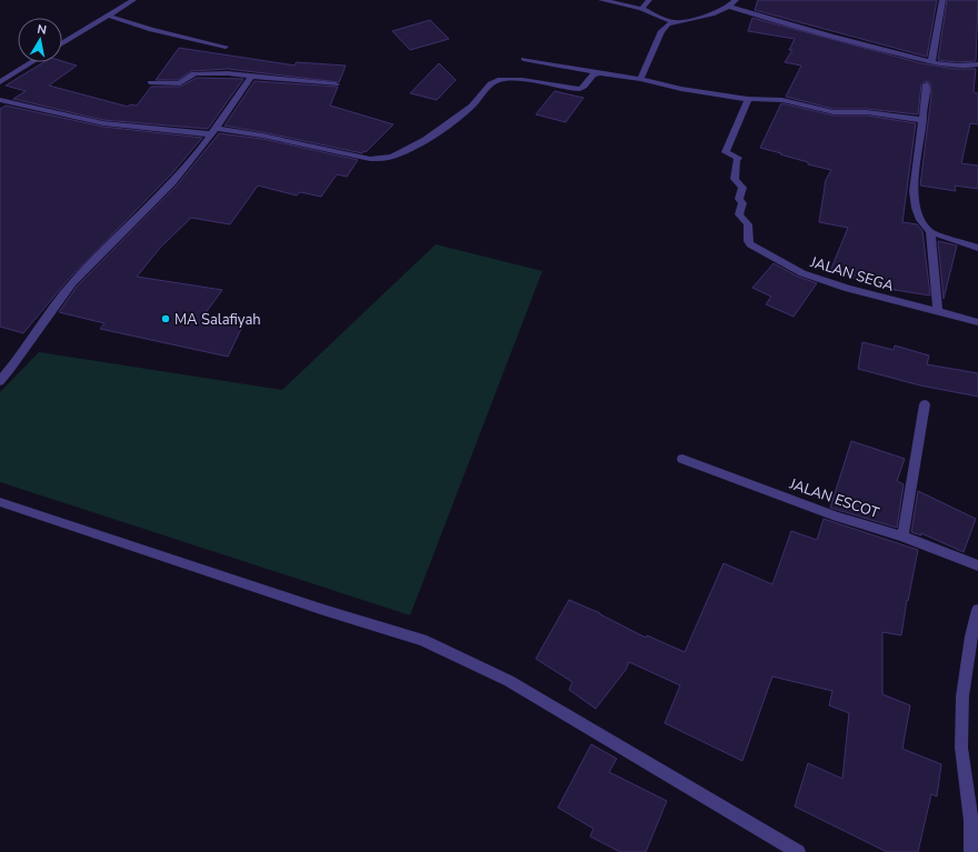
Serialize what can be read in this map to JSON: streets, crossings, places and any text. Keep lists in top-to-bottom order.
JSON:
{
  "streets": {
    "street": ["JALAN SEGA", "JALAN ESCOT"]
  },
  "places": ["MA Salafiyah"],
  "north": "top"
}
